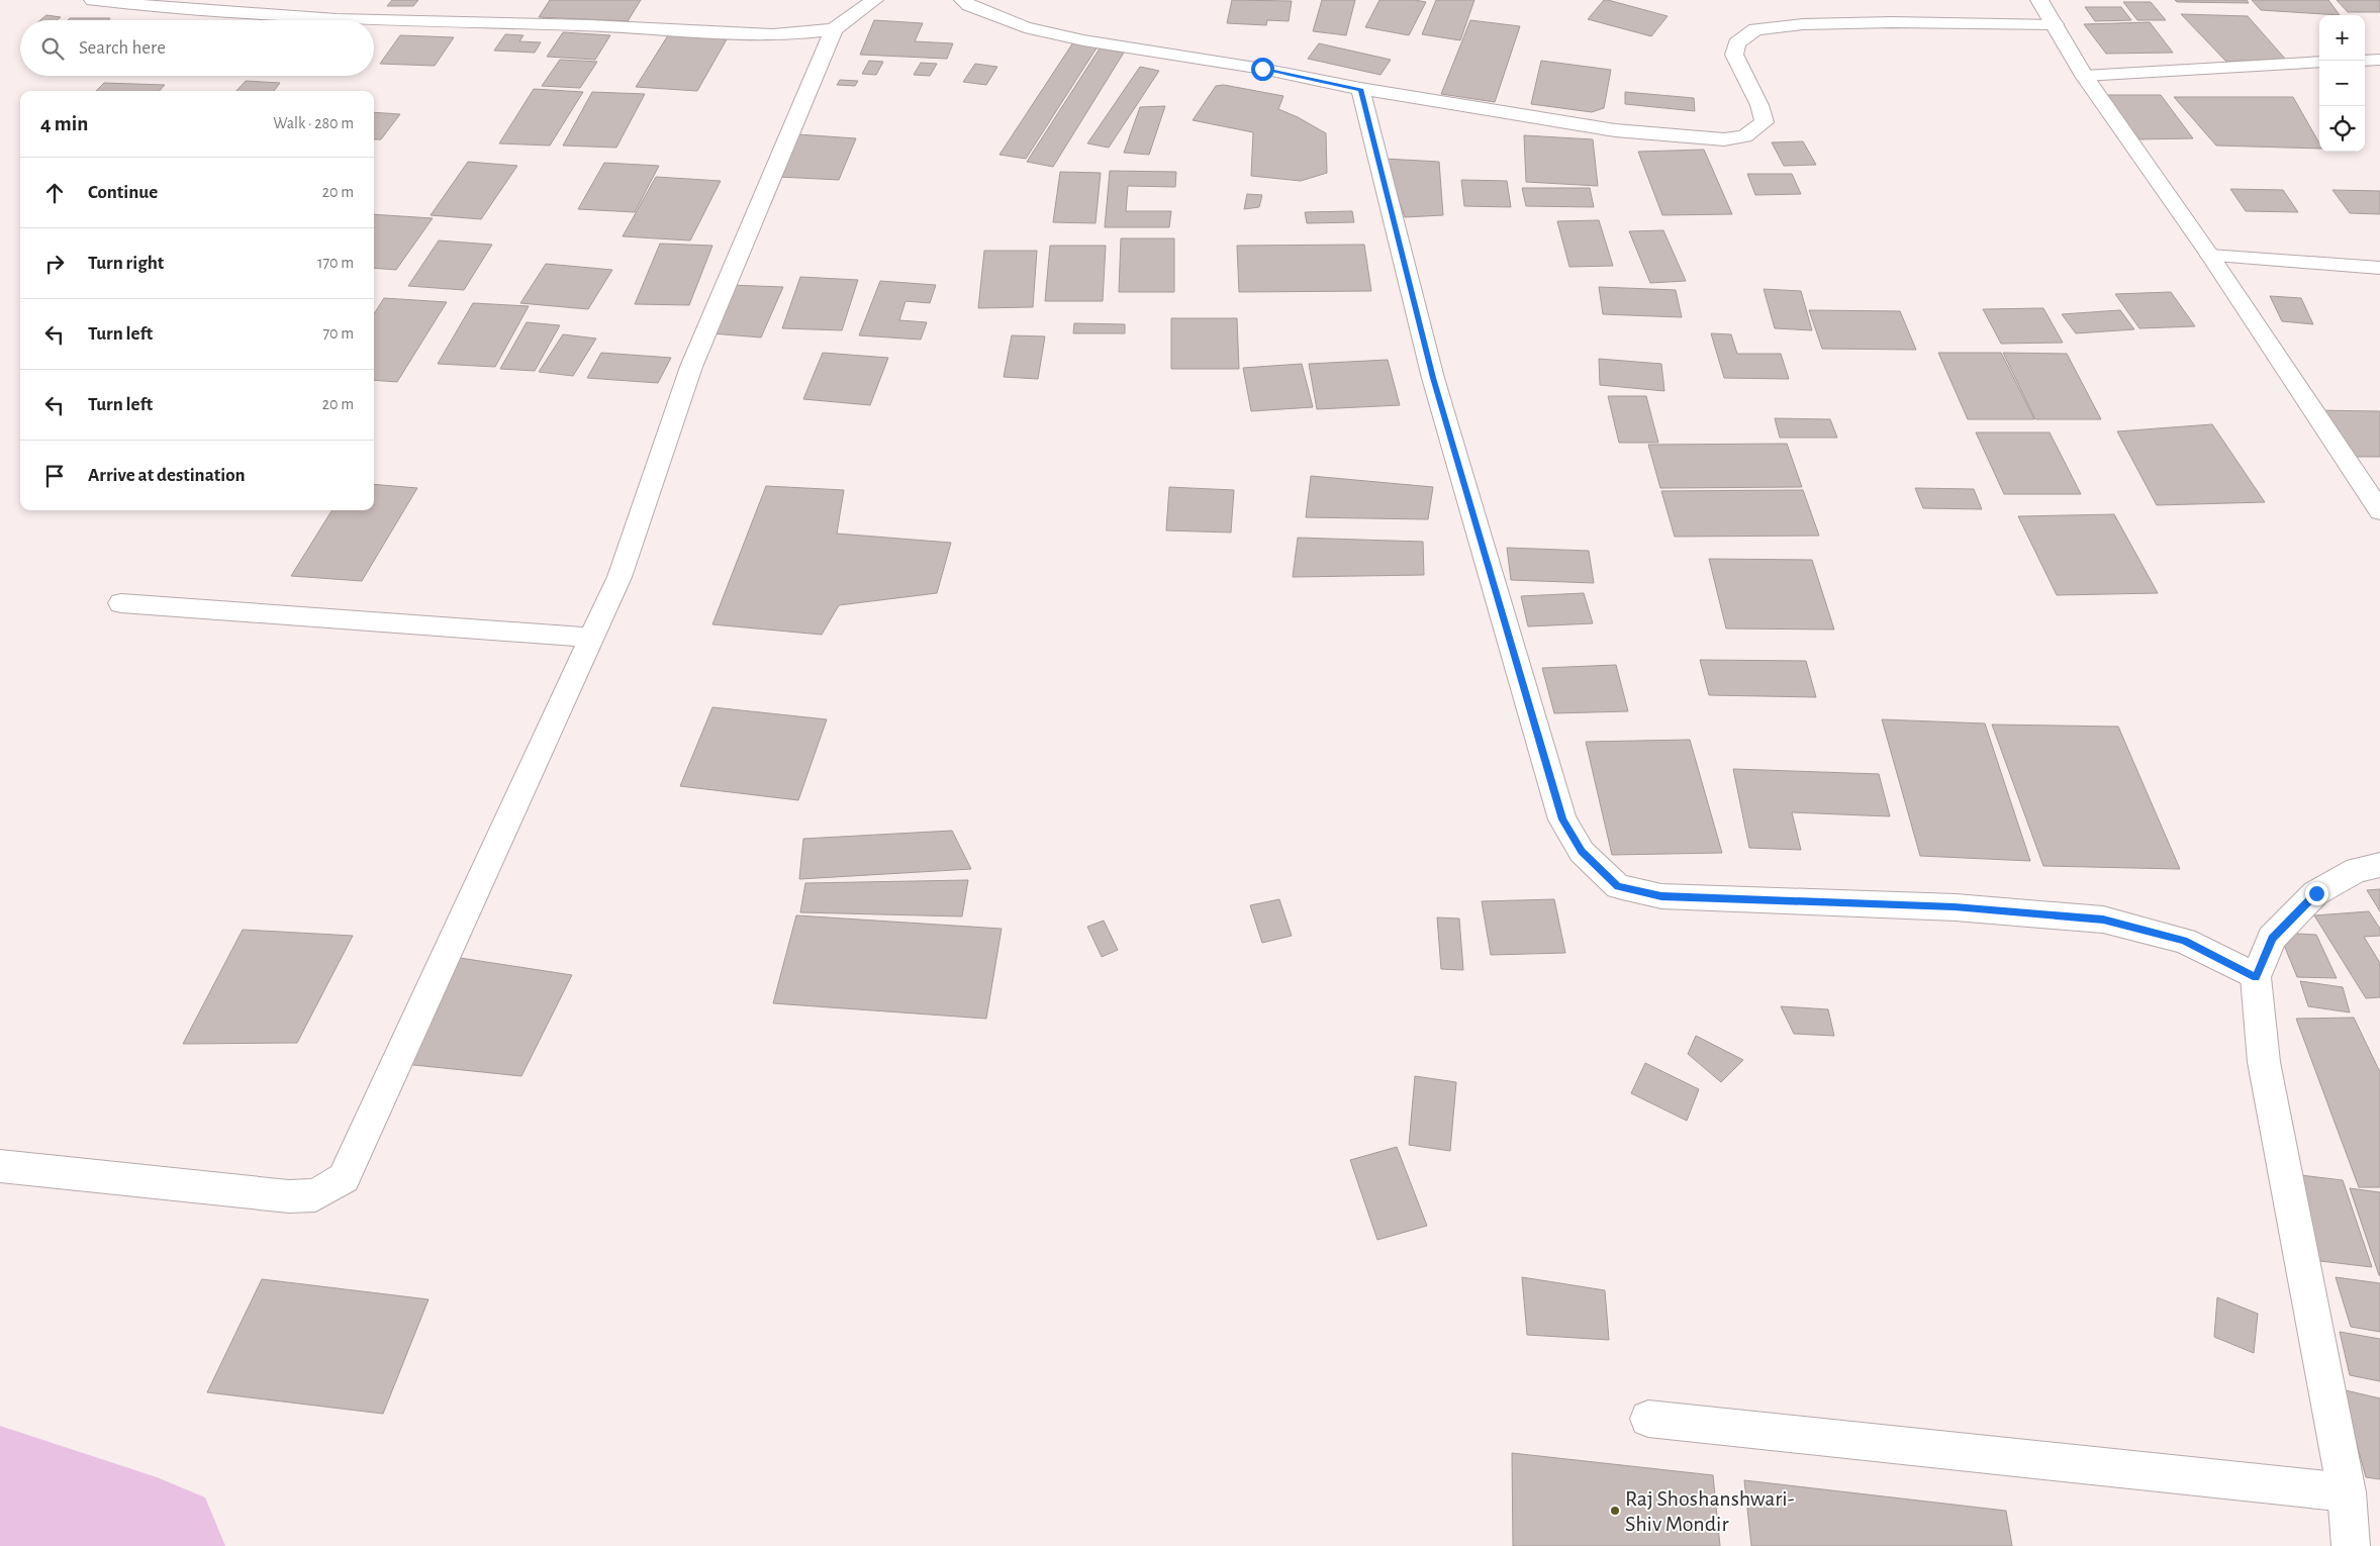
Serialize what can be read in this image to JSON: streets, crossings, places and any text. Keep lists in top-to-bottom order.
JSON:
{
  "places": ["Raj Shoshanshwari- Shiv Mondir"],
  "page": {
    "map_buttons": ["+", "−"],
    "search": "Search here",
    "heading": ["4 min", "Walk · 280 m"],
    "list": [
      ["Continue", "20 m"],
      ["Turn right", "170 m"],
      ["Turn left", "70 m"],
      ["Turn left", "20 m"],
      "Arrive at destination"
    ]
  }
}
